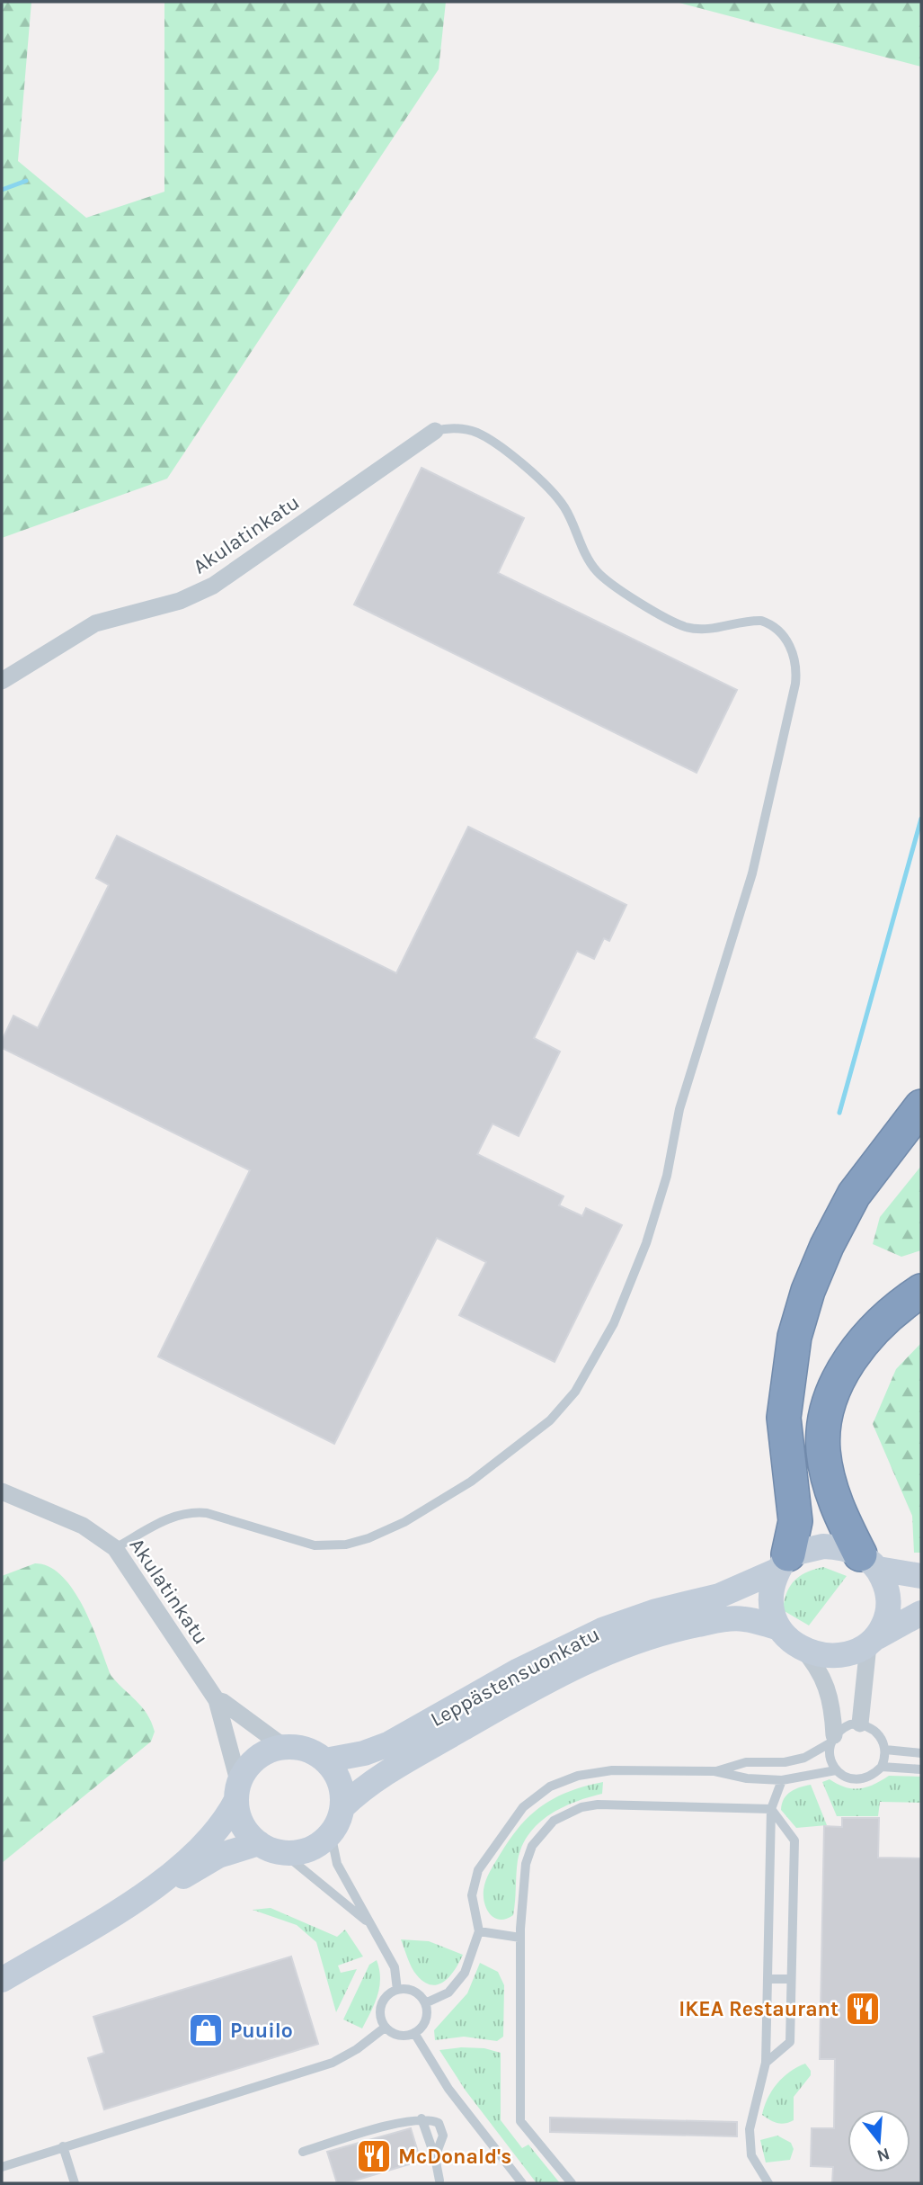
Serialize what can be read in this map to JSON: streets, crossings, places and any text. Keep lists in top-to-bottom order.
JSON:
{
  "streets": {
    "main road": ["Leppästensuonkatu"],
    "street": ["Akulatinkatu"]
  },
  "crossings": [
    ["Akulatinkatu", "Leppästensuonkatu"]
  ],
  "places": {
    "restaurant": ["IKEA Restaurant", "McDonald's"],
    "shop": ["Puuilo"]
  },
  "north": "bottom"
}
